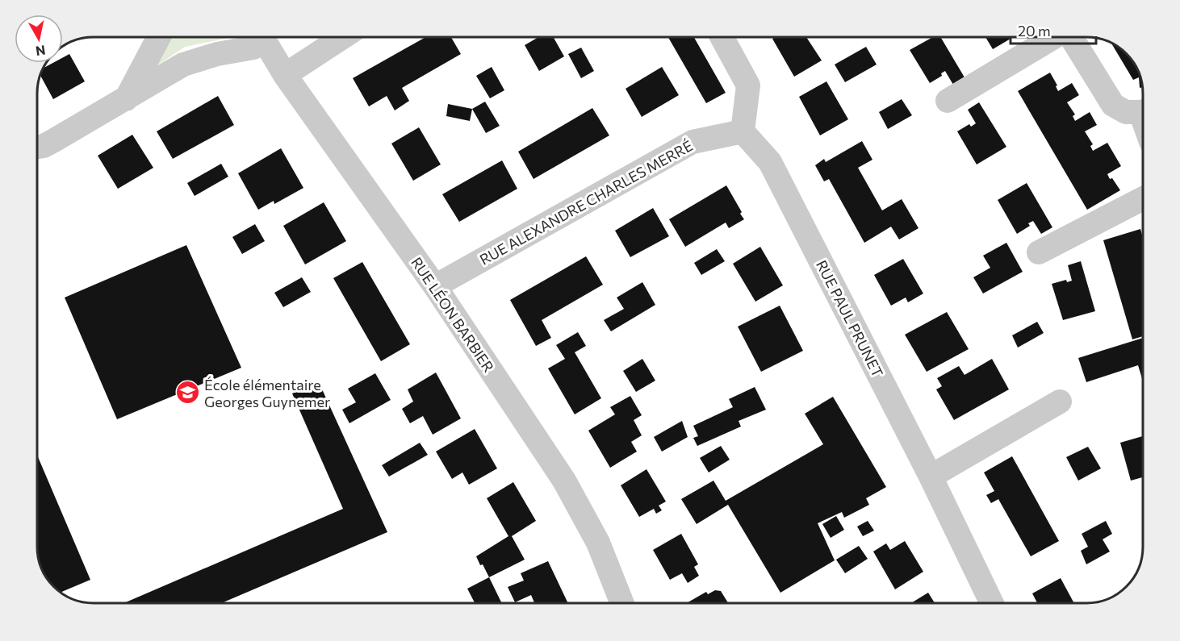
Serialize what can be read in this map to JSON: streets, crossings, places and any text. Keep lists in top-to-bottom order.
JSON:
{
  "streets": {
    "street": ["RUE ALEXANDRE CHARLES MERRÉ", "RUE LÉON BARBIER", "RUE PAUL PRUNET"]
  },
  "crossings": [
    ["RUE ALEXANDRE CHARLES MERRÉ", "RUE LÉON BARBIER"],
    ["RUE ALEXANDRE CHARLES MERRÉ", "RUE PAUL PRUNET"]
  ],
  "places": {
    "school or university": ["École élémentaire Georges Guynemer"]
  },
  "scale_bar": "20 m",
  "north": "bottom"
}
